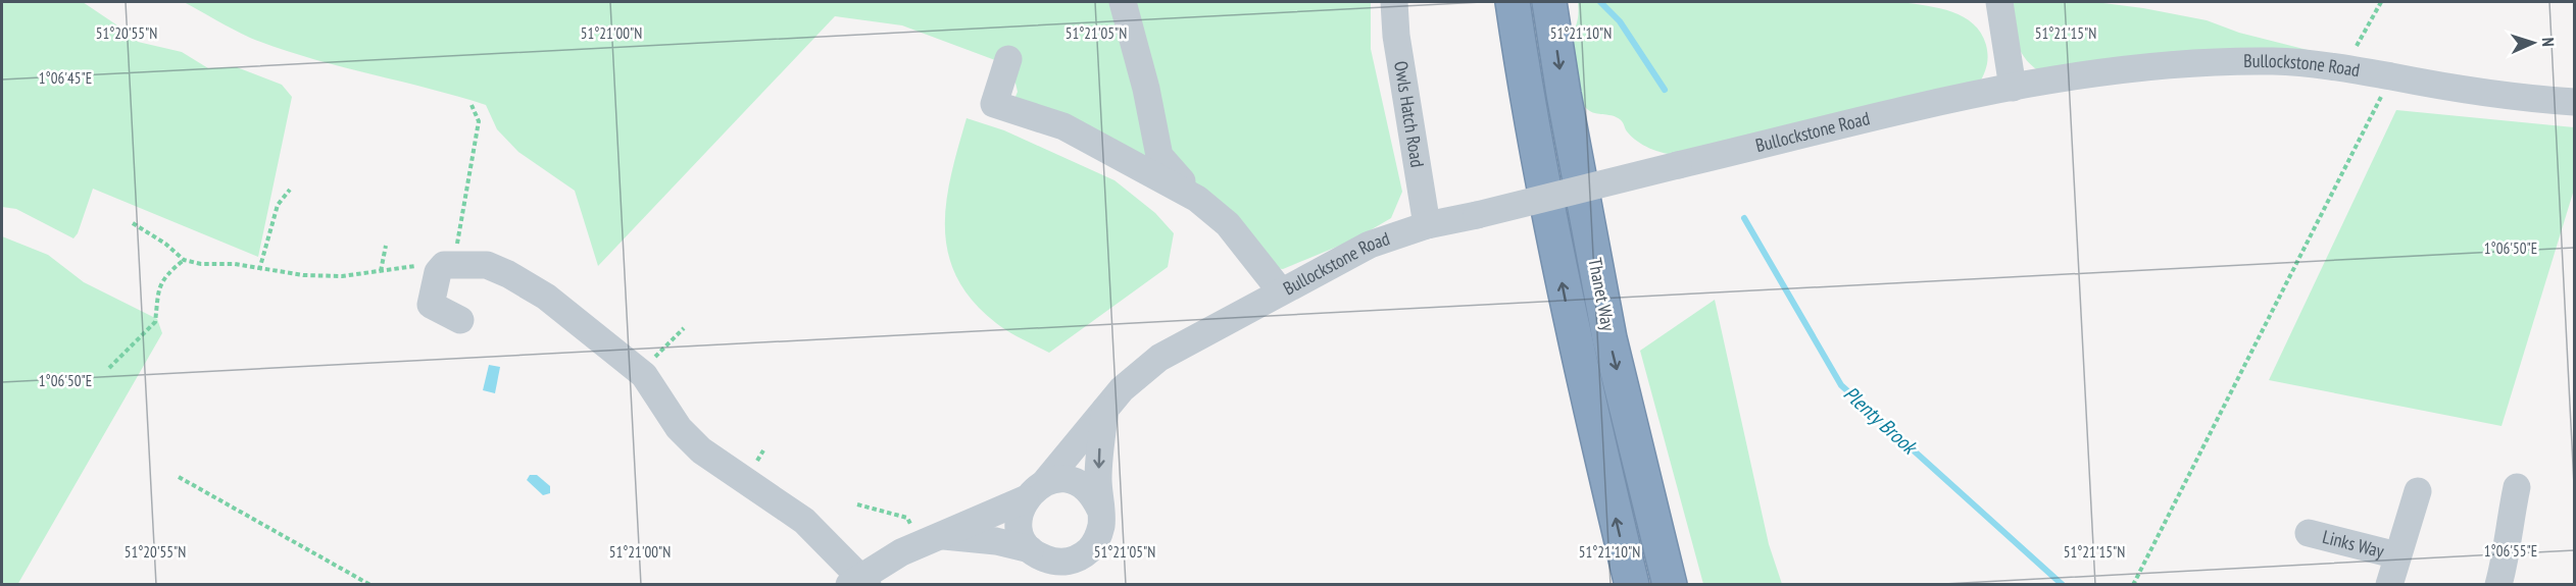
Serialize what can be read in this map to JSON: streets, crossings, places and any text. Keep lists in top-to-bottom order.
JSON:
{
  "streets": {
    "highway": ["Thanet Way"],
    "street": ["Bullockstone Road", "Owls Hatch Road", "Links Way"]
  },
  "crossings": [
    ["Bullockstone Road", "Owls Hatch Road"]
  ],
  "water": ["Plenty Brook"],
  "north": "right",
  "coordinates": [
    "51°20'55\"N",
    "51°21'00\"N",
    "51°21'05\"N",
    "51°21'10\"N",
    "51°21'15\"N",
    "1°06'45\"E",
    "1°06'50\"E",
    "1°06'55\"E"
  ]
}
